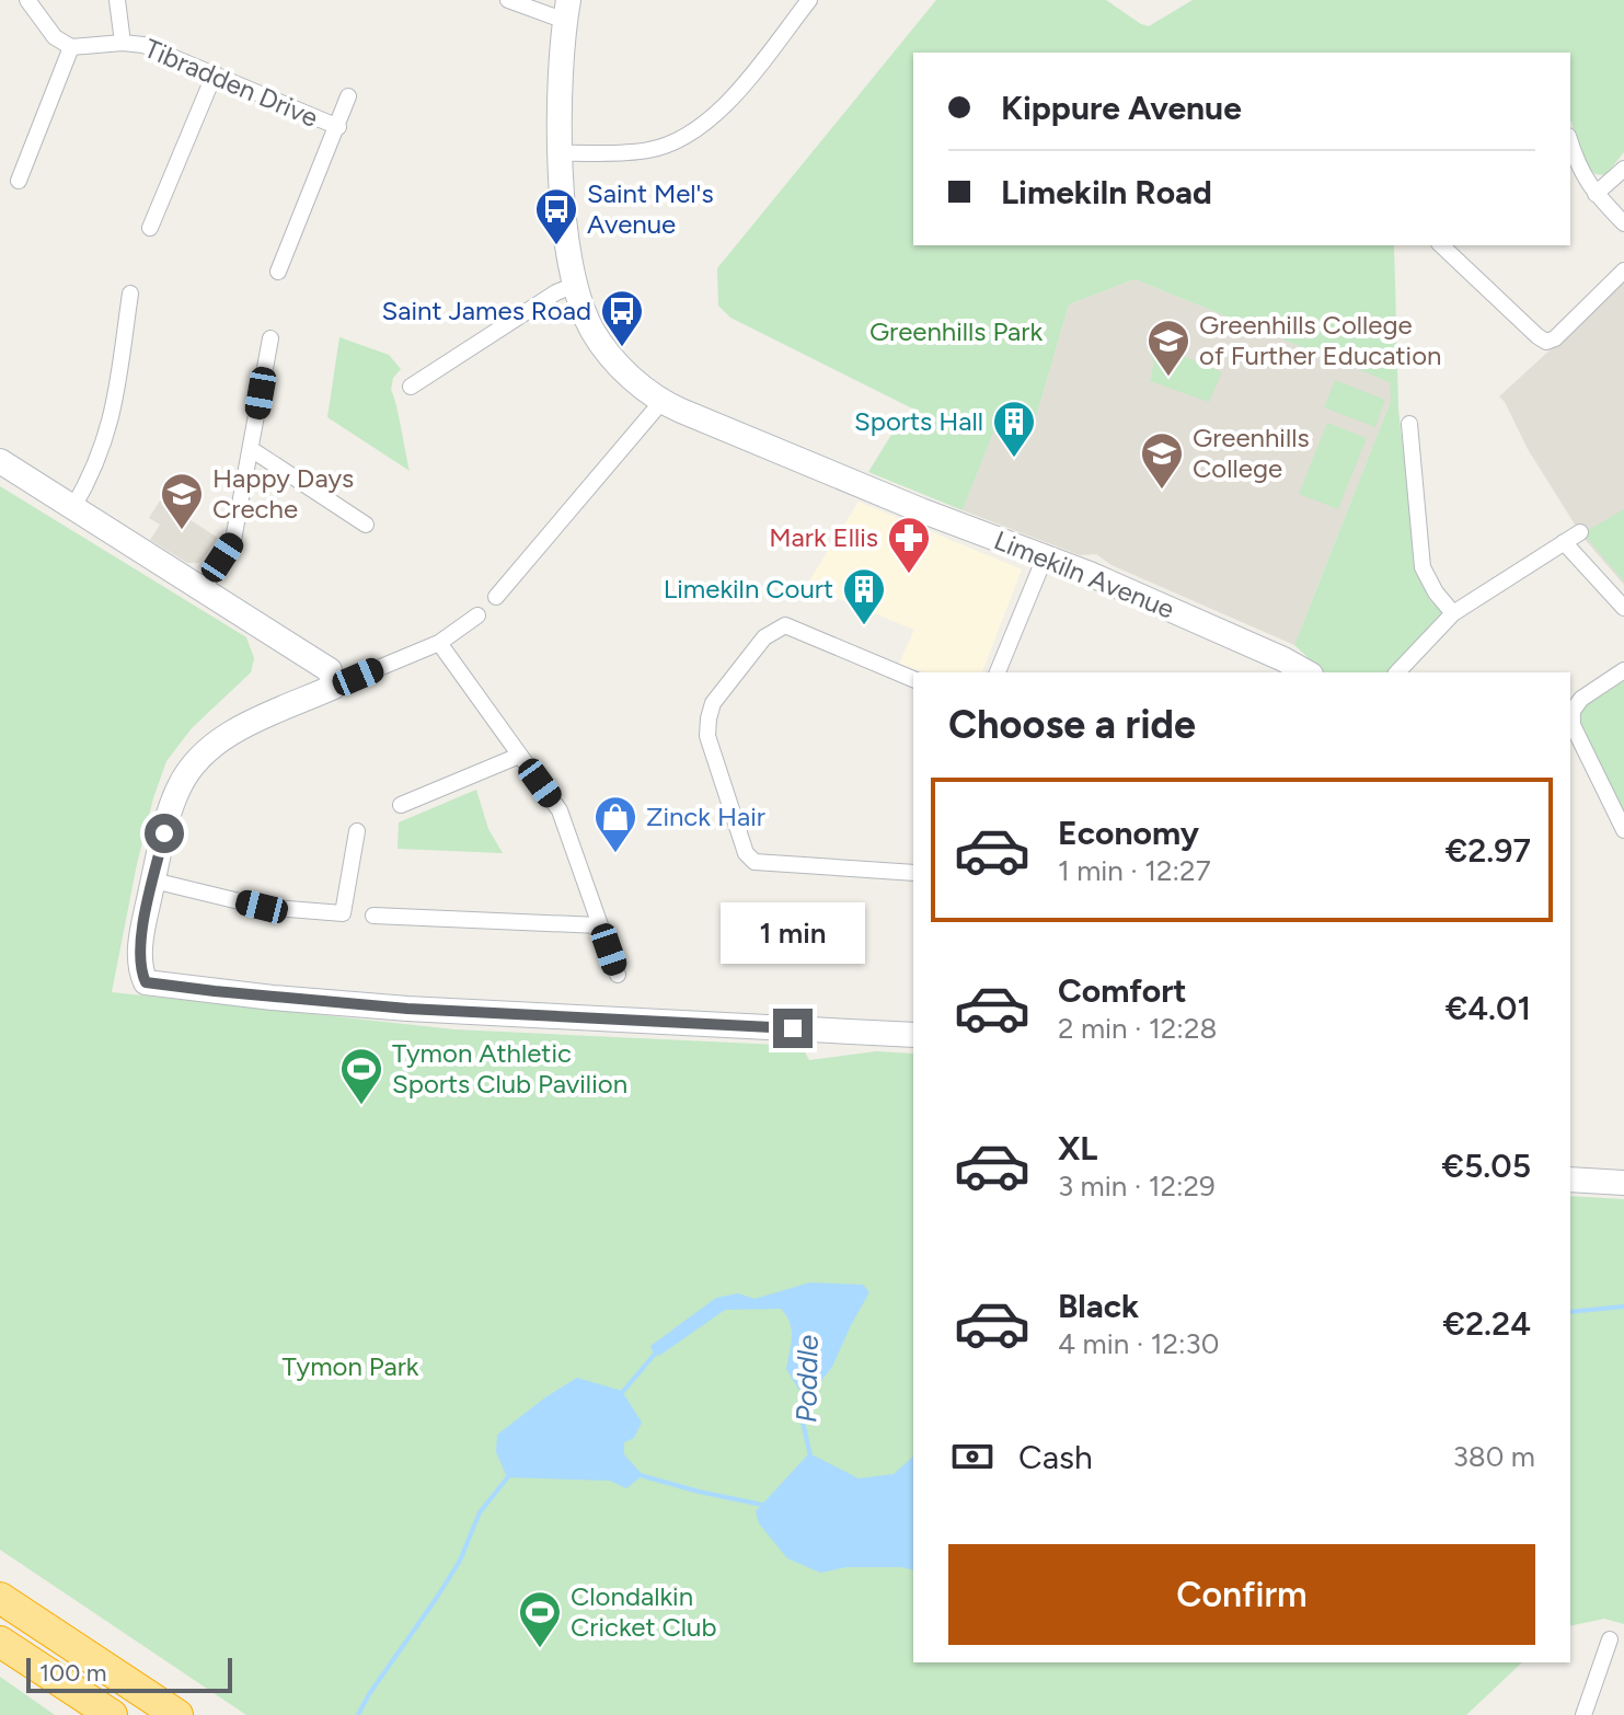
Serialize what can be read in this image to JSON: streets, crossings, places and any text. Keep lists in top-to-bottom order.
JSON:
{
  "streets": {
    "street": ["Tibradden Drive", "Limekiln Avenue"]
  },
  "water": ["Poddle"],
  "parks": ["Greenhills Park", "Tymon Park"],
  "places": {
    "bus stop": ["Saint Mel's Avenue", "Saint James Road"],
    "school or university": ["Greenhills College of Further Education", "Greenhills College", "Happy Days Creche"],
    "building": ["Sports Hall", "Limekiln Court"],
    "pharmacy": ["Mark Ellis"],
    "shop": ["Zinck Hair"],
    "sports": ["Tymon Athletic Sports Club Pavilion", "Clondalkin Cricket Club"]
  },
  "scale_bar": "100 m",
  "page": {
    "banner": ["Kippure Avenue", "Limekiln Road"],
    "heading": "Choose a ride",
    "list": [
      {
        "name": "Economy",
        "note": "1 min · 12:27",
        "value": "€2.97"
      },
      {
        "name": "Comfort",
        "note": "2 min · 12:28",
        "value": "€4.01"
      },
      {
        "name": "XL",
        "note": "3 min · 12:29",
        "value": "€5.05"
      },
      {
        "name": "Black",
        "note": "4 min · 12:30",
        "value": "€2.24"
      }
    ],
    "bubble": "1 min",
    "pay": ["Cash", "380 m"],
    "buttons": "Confirm",
    "scale": "100 m"
  }
}
